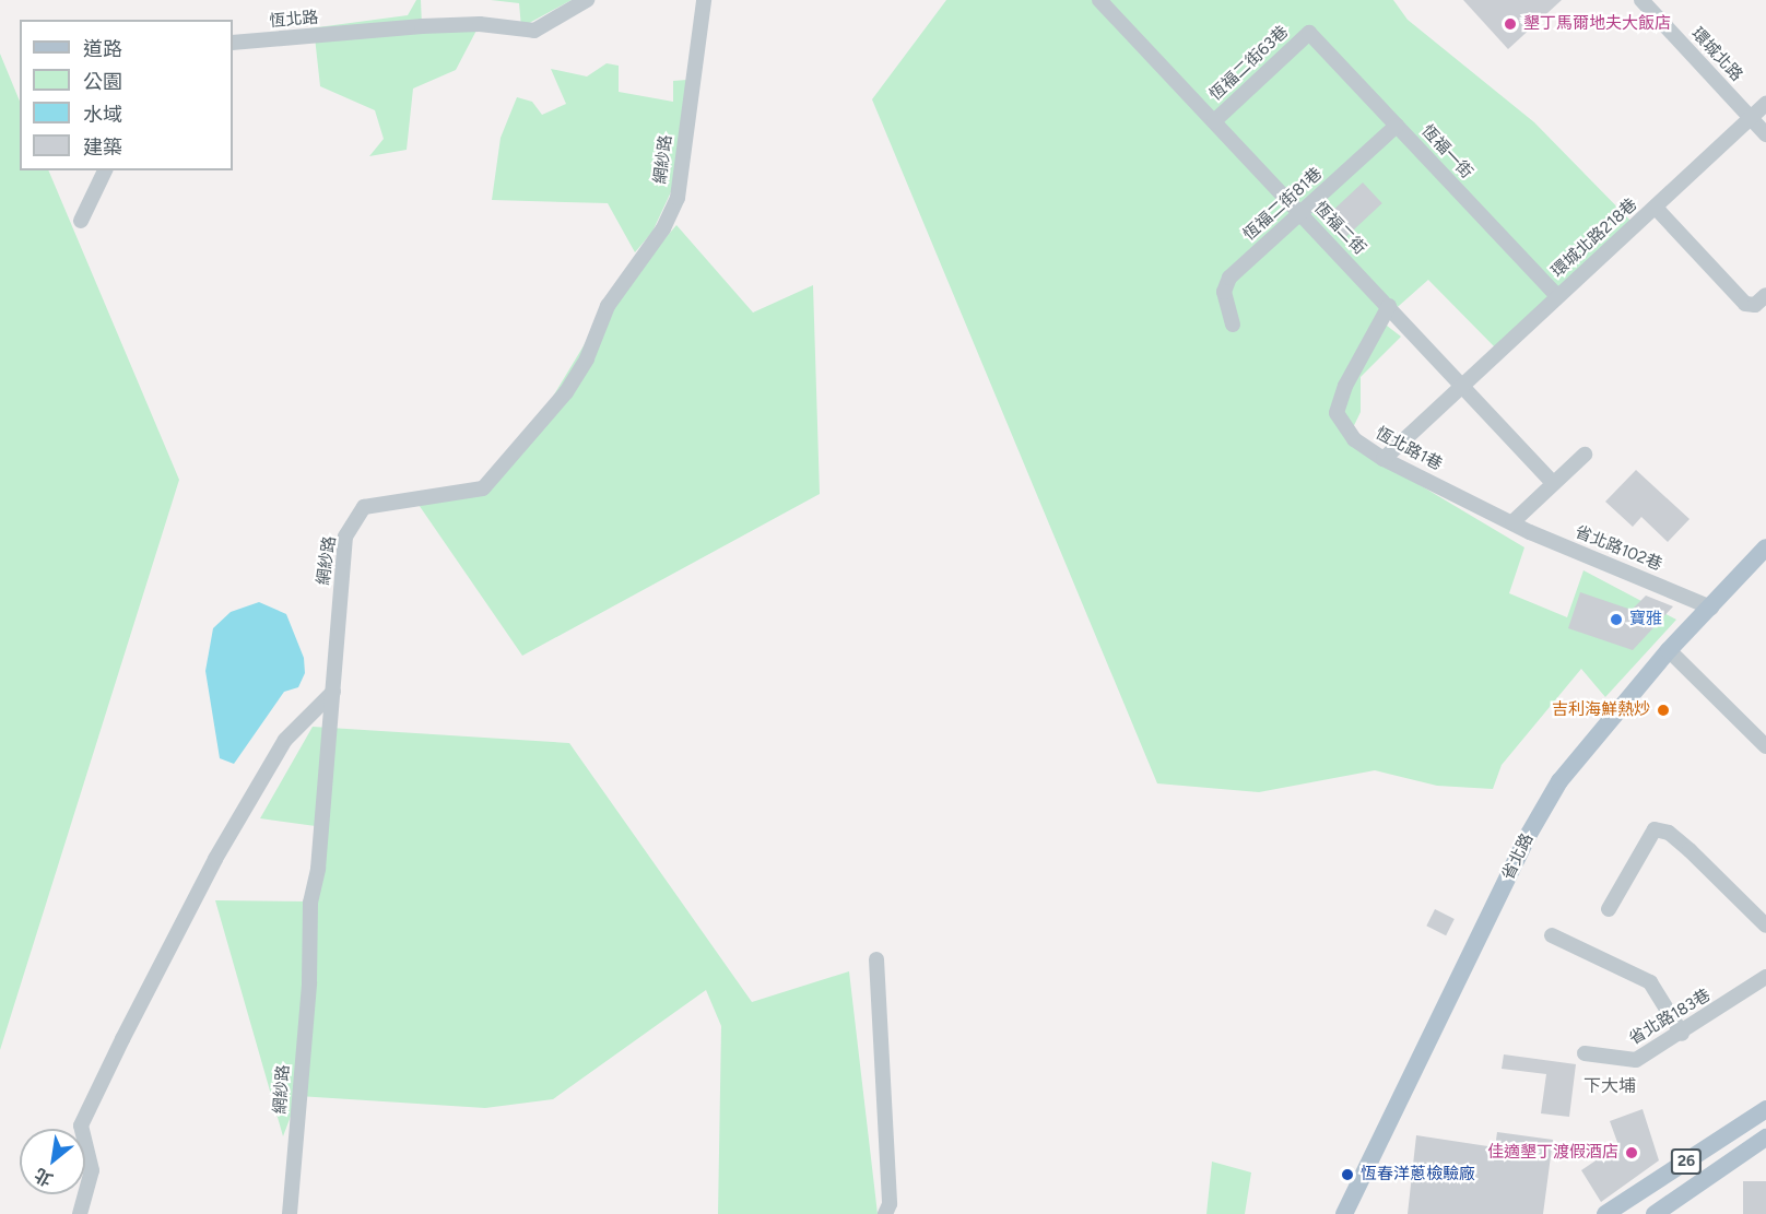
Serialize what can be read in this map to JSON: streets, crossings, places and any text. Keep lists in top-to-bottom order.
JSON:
{
  "streets": {
    "main road": ["省北路", "26"],
    "street": [
      "恆北路",
      "環城北路",
      "恆福二街63巷",
      "恆福一街",
      "網紗路",
      "恆福二街81巷",
      "恆福二街",
      "環城北路218巷",
      "恆北路1巷",
      "省北路102巷",
      "省北路183巷"
    ]
  },
  "crossings": [
    ["環城北路", "環城北路218巷"],
    ["恆福二街63巷", "恆福一街"],
    ["恆福二街63巷", "恆福二街"],
    ["恆福一街", "恆福二街81巷"],
    ["恆福一街", "環城北路218巷"],
    ["恆福二街81巷", "恆福二街"],
    ["恆福二街", "環城北路218巷"],
    ["恆福二街", "恆北路1巷"],
    ["環城北路218巷", "恆北路1巷"],
    ["恆北路1巷", "省北路102巷"],
    ["省北路102巷", "省北路"]
  ],
  "districts": ["下大埔"],
  "places": [
    "墾丁馬爾地夫大飯店",
    "寶雅",
    "吉利海鮮熱炒",
    "佳適墾丁渡假酒店",
    "恆春洋蔥檢驗廠"
  ],
  "legend": [
    "道路",
    "公園",
    "水域",
    "建築"
  ],
  "north": "bottom left"
}
